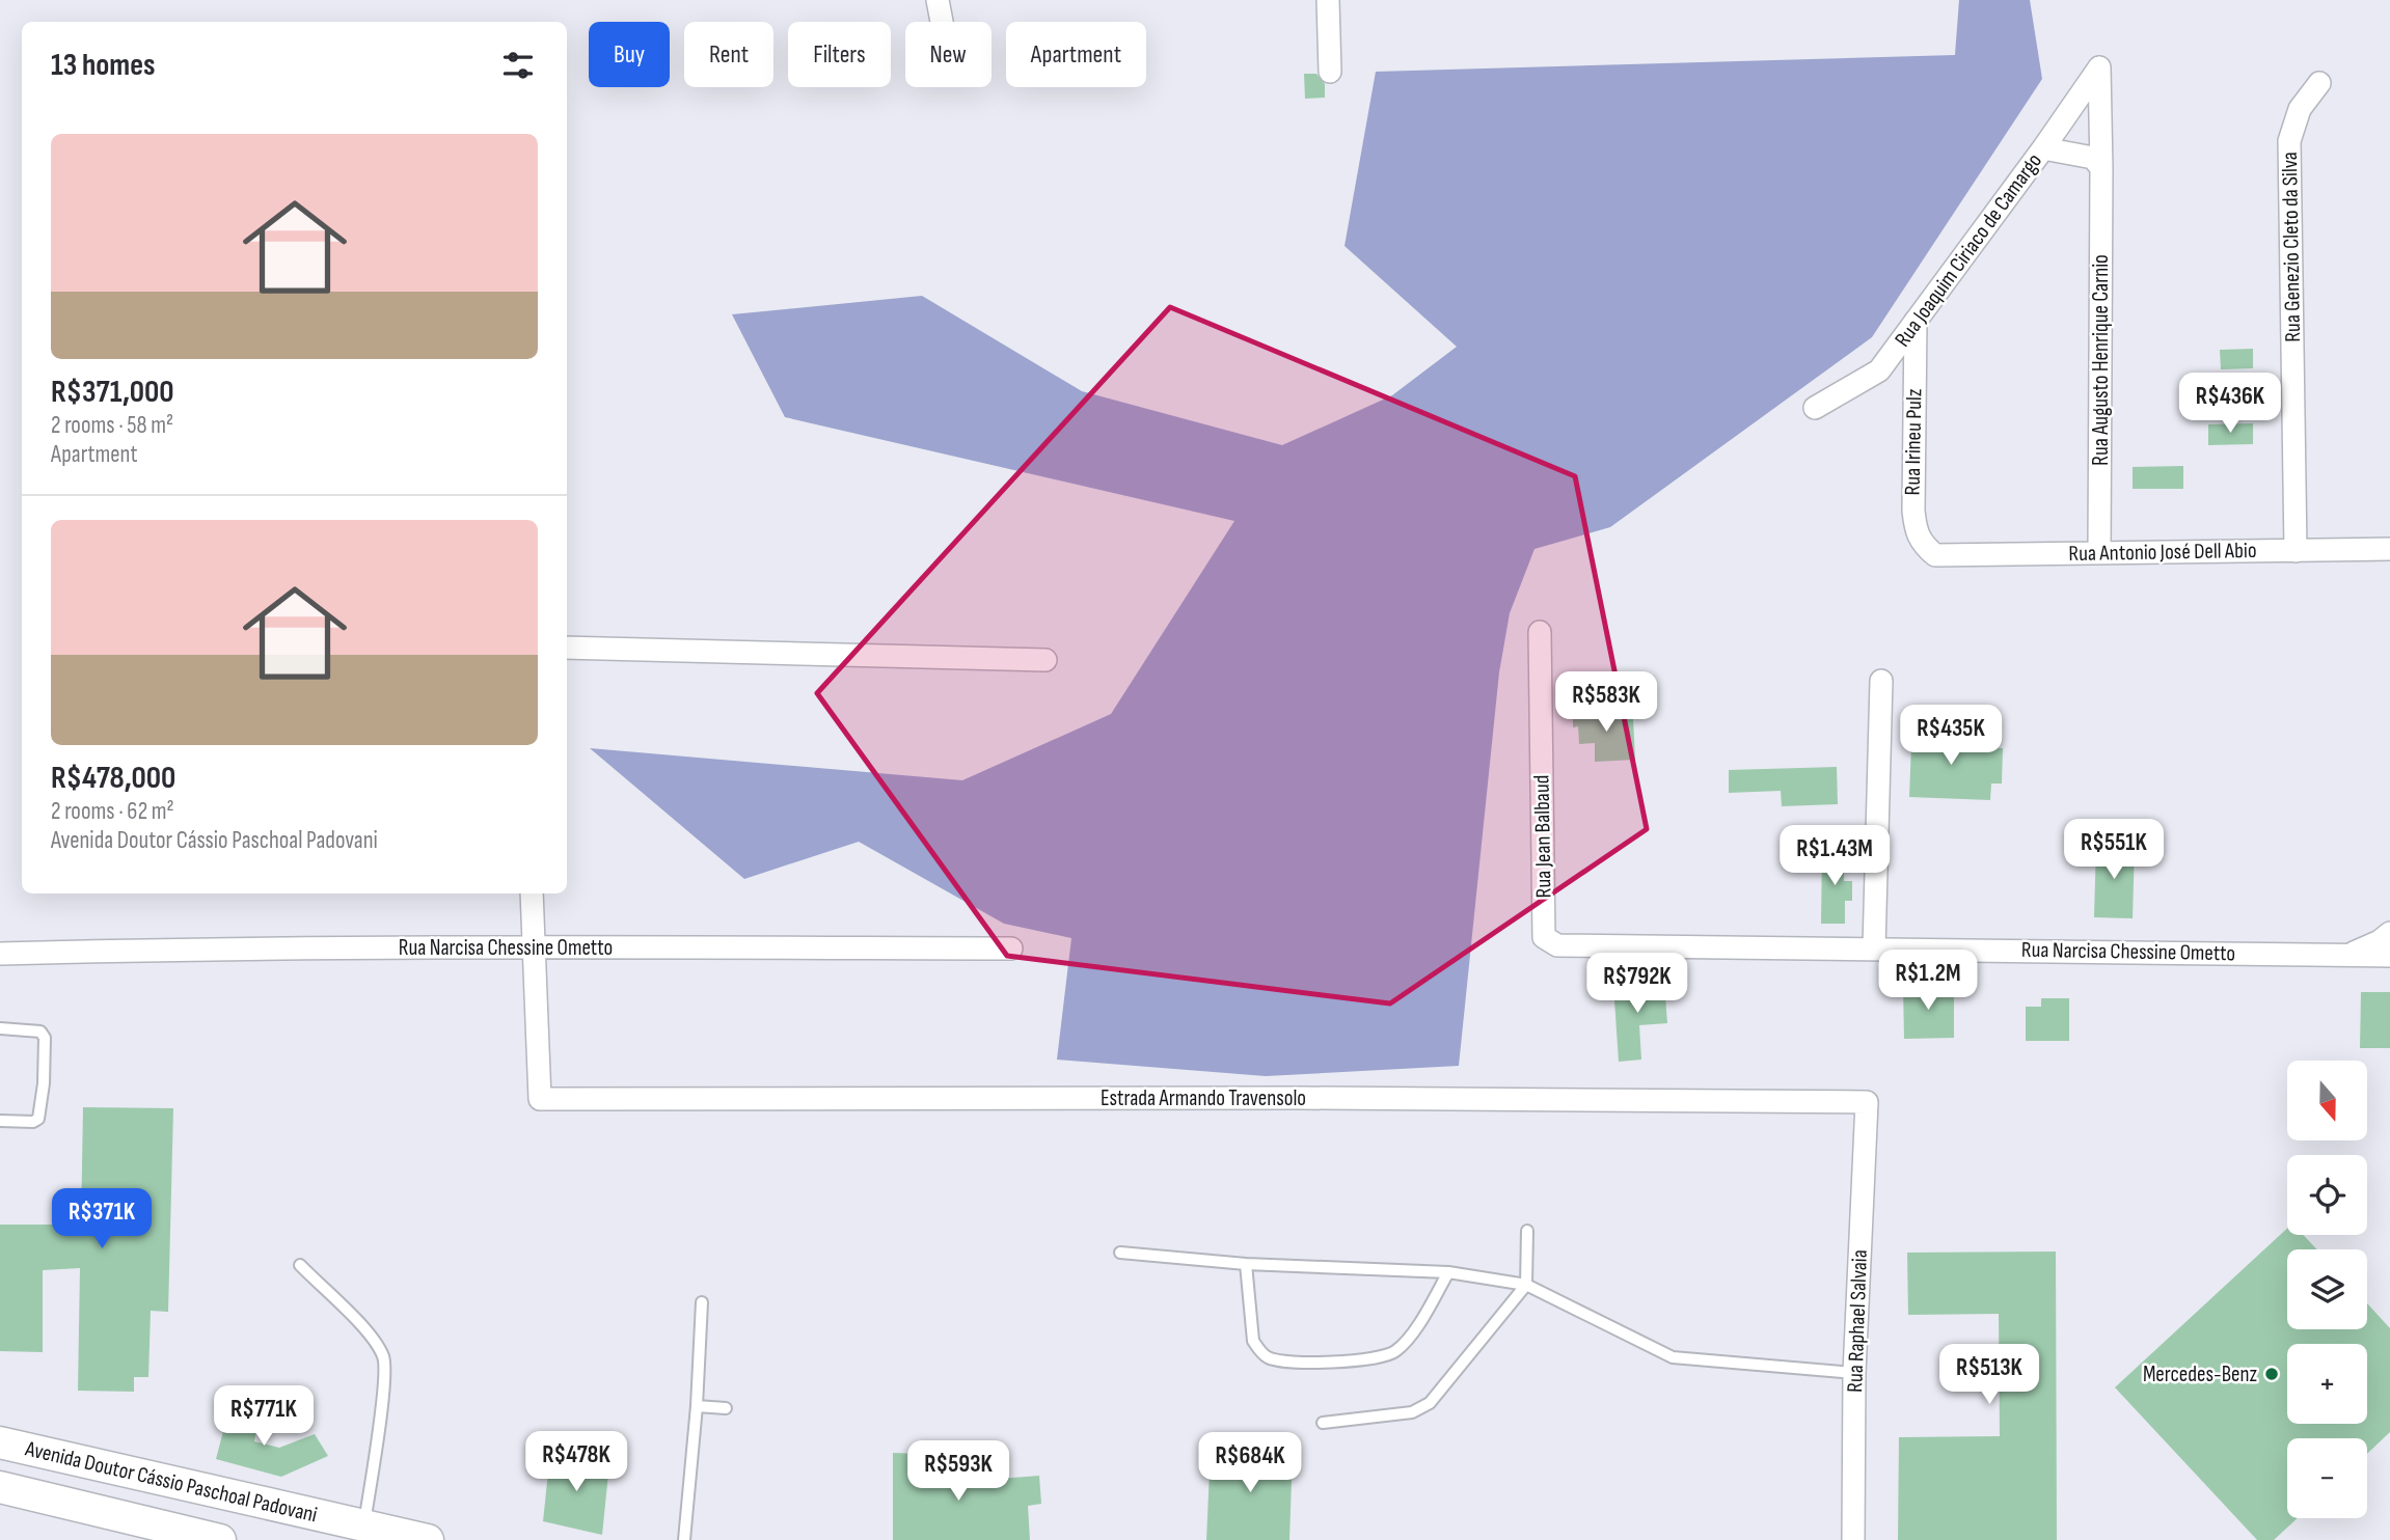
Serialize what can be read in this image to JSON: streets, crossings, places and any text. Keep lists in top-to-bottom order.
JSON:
{
  "streets": {
    "main road": ["Avenida Doutor Cássio Paschoal Padovani"],
    "street": [
      "Rua Genezio Cleto da Silva",
      "Rua Joaquim Ciriaco de Camargo",
      "Rua Augusto Henrique Carnio",
      "Rua Irineu Pulz",
      "Rua Antonio José Dell Abio",
      "Rua Jean Balbaud",
      "Rua Narcisa Chessine Ometto",
      "Estrada Armando Travensolo",
      "Rua Raphael Salvaia"
    ]
  },
  "crossings": [
    ["Rua Genezio Cleto da Silva", "Rua Antonio José Dell Abio"],
    ["Rua Joaquim Ciriaco de Camargo", "Rua Augusto Henrique Carnio"],
    ["Rua Joaquim Ciriaco de Camargo", "Rua Irineu Pulz"],
    ["Rua Augusto Henrique Carnio", "Rua Antonio José Dell Abio"],
    ["Rua Irineu Pulz", "Rua Antonio José Dell Abio"],
    ["Rua Jean Balbaud", "Rua Narcisa Chessine Ometto"],
    ["Rua Narcisa Chessine Ometto", "Estrada Armando Travensolo"],
    ["Estrada Armando Travensolo", "Rua Raphael Salvaia"]
  ],
  "places": ["Mercedes-Benz"],
  "north": "bottom",
  "page": {
    "chip": [
      "Buy",
      "Rent",
      "Filters",
      "New",
      "Apartment"
    ],
    "heading": "13 homes",
    "list": [
      {
        "name": "R$371,000",
        "note": "2 rooms · 58 m² · Apartment"
      },
      {
        "name": "R$478,000",
        "note": "2 rooms · 62 m² · Avenida Doutor Cássio Paschoal Padovani"
      }
    ],
    "price": [
      "R$436K",
      "R$583K",
      "R$435K",
      "R$551K",
      "R$1.43M",
      "R$1.2M",
      "R$792K",
      "R$371K",
      "R$513K",
      "R$771K",
      "R$478K",
      "R$684K",
      "R$593K"
    ],
    "map_buttons": ["+", "−"]
  }
}
